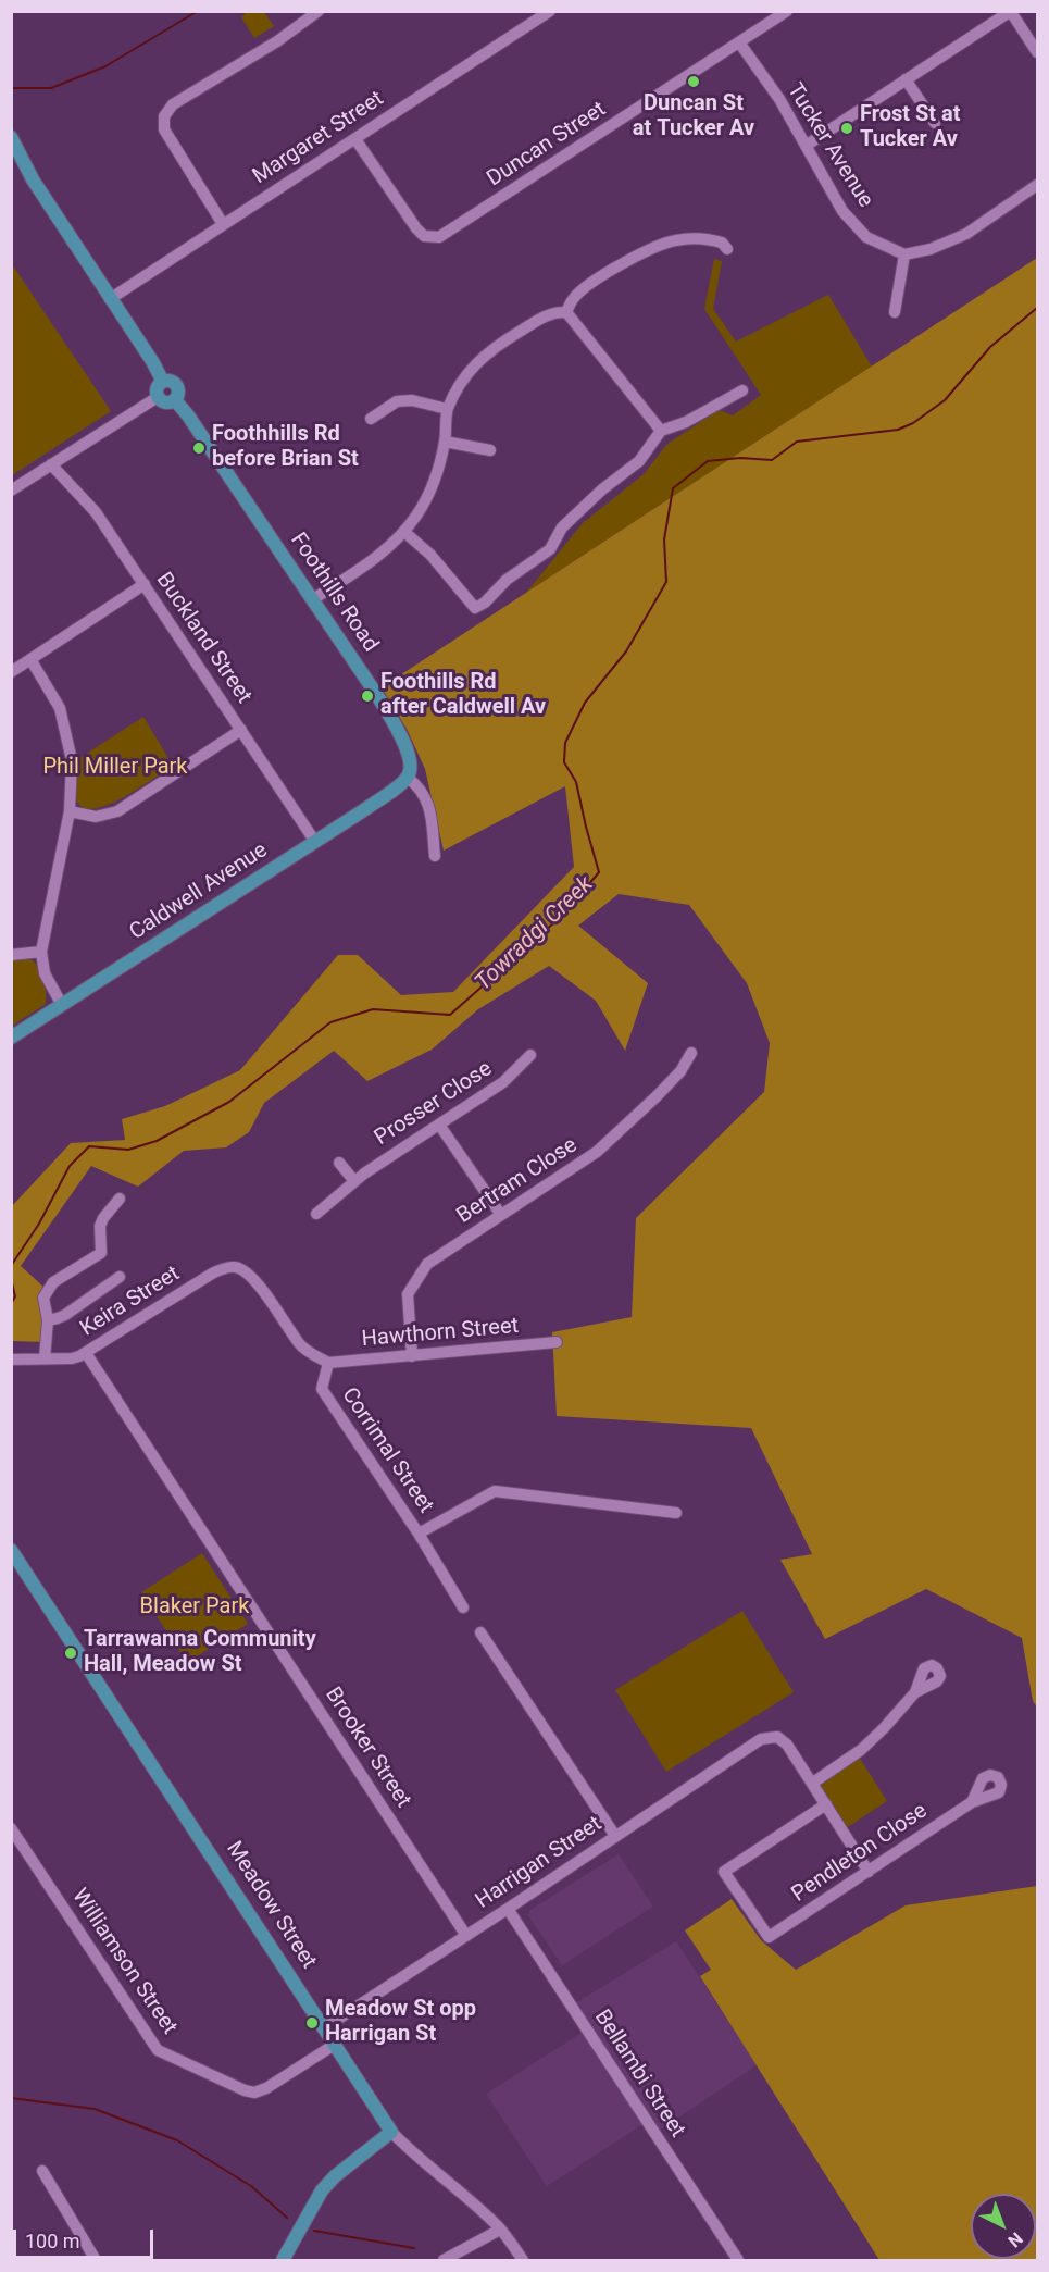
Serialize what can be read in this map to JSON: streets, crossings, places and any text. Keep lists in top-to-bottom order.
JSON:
{
  "streets": {
    "main road": ["Foothills Road", "Caldwell Avenue", "Meadow Street"],
    "street": [
      "Margaret Street",
      "Duncan Street",
      "Tucker Avenue",
      "Buckland Street",
      "Prosser Close",
      "Bertram Close",
      "Keira Street",
      "Hawthorn Street",
      "Corrimal Street",
      "Brooker Street",
      "Pendleton Close",
      "Harrigan Street",
      "Williamson Street",
      "Bellambi Street"
    ]
  },
  "crossings": [
    ["Margaret Street", "Duncan Street"],
    ["Duncan Street", "Tucker Avenue"],
    ["Foothills Road", "Caldwell Avenue"],
    ["Buckland Street", "Caldwell Avenue"],
    ["Bertram Close", "Hawthorn Street"],
    ["Keira Street", "Hawthorn Street"],
    ["Keira Street", "Corrimal Street"],
    ["Keira Street", "Brooker Street"],
    ["Hawthorn Street", "Corrimal Street"],
    ["Brooker Street", "Harrigan Street"],
    ["Harrigan Street", "Meadow Street"],
    ["Harrigan Street", "Bellambi Street"],
    ["Meadow Street", "Williamson Street"]
  ],
  "water": ["Towradgi Creek"],
  "parks": ["Phil Miller Park", "Blaker Park"],
  "places": [
    "Duncan St at Tucker Av",
    "Frost St at Tucker Av",
    "Foothhills Rd before Brian St",
    "Foothills Rd after Caldwell Av",
    "Tarrawanna Community Hall, Meadow St",
    "Meadow St opp Harrigan St"
  ],
  "scale_bar": "100 m",
  "north": "bottom right"
}
